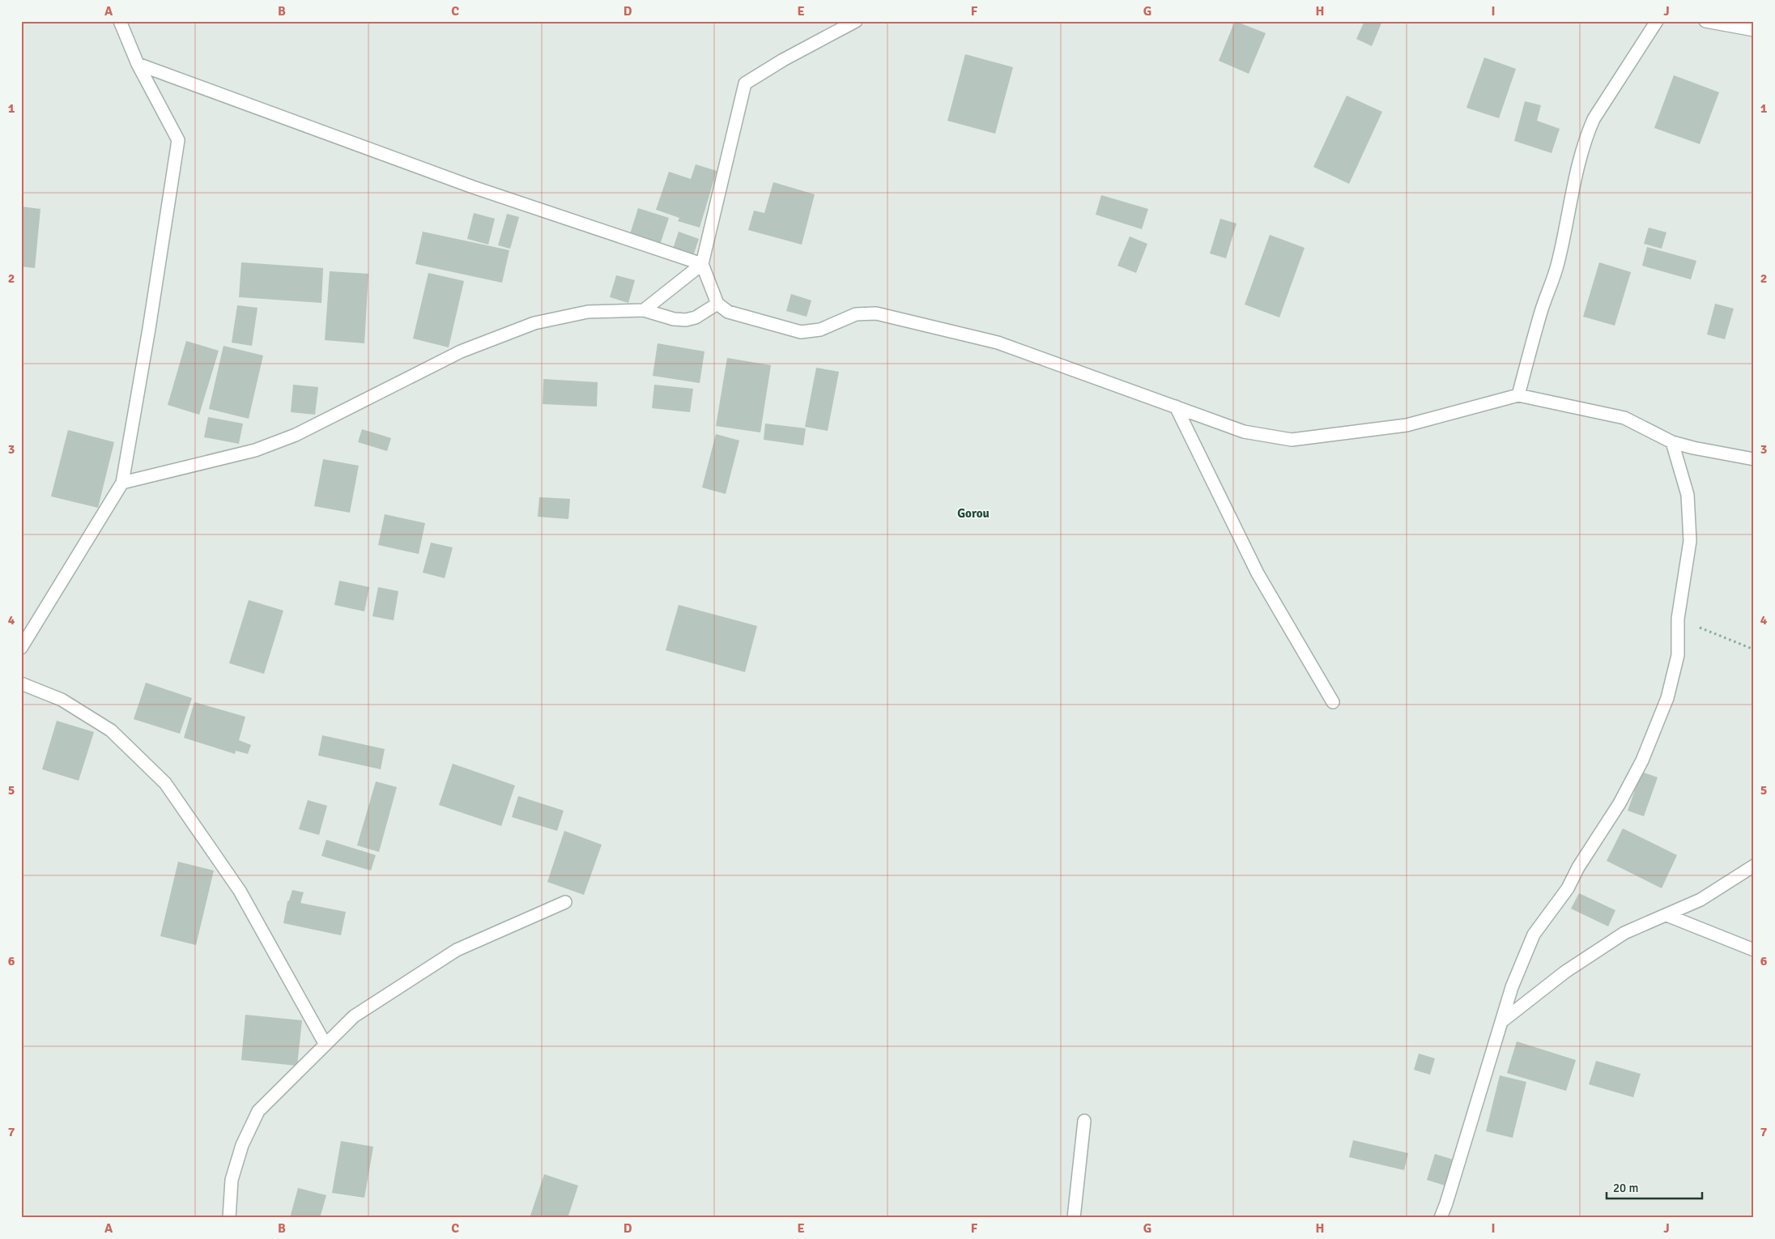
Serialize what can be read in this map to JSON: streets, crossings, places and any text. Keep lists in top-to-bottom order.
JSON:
{
  "districts": ["Gorou"],
  "scale_bar": "20 m",
  "grid": {
    "columns": [
      "A",
      "B",
      "C",
      "D",
      "E",
      "F",
      "G",
      "H",
      "I",
      "J"
    ],
    "rows": [
      "1",
      "2",
      "3",
      "4",
      "5",
      "6",
      "7"
    ]
  }
}
